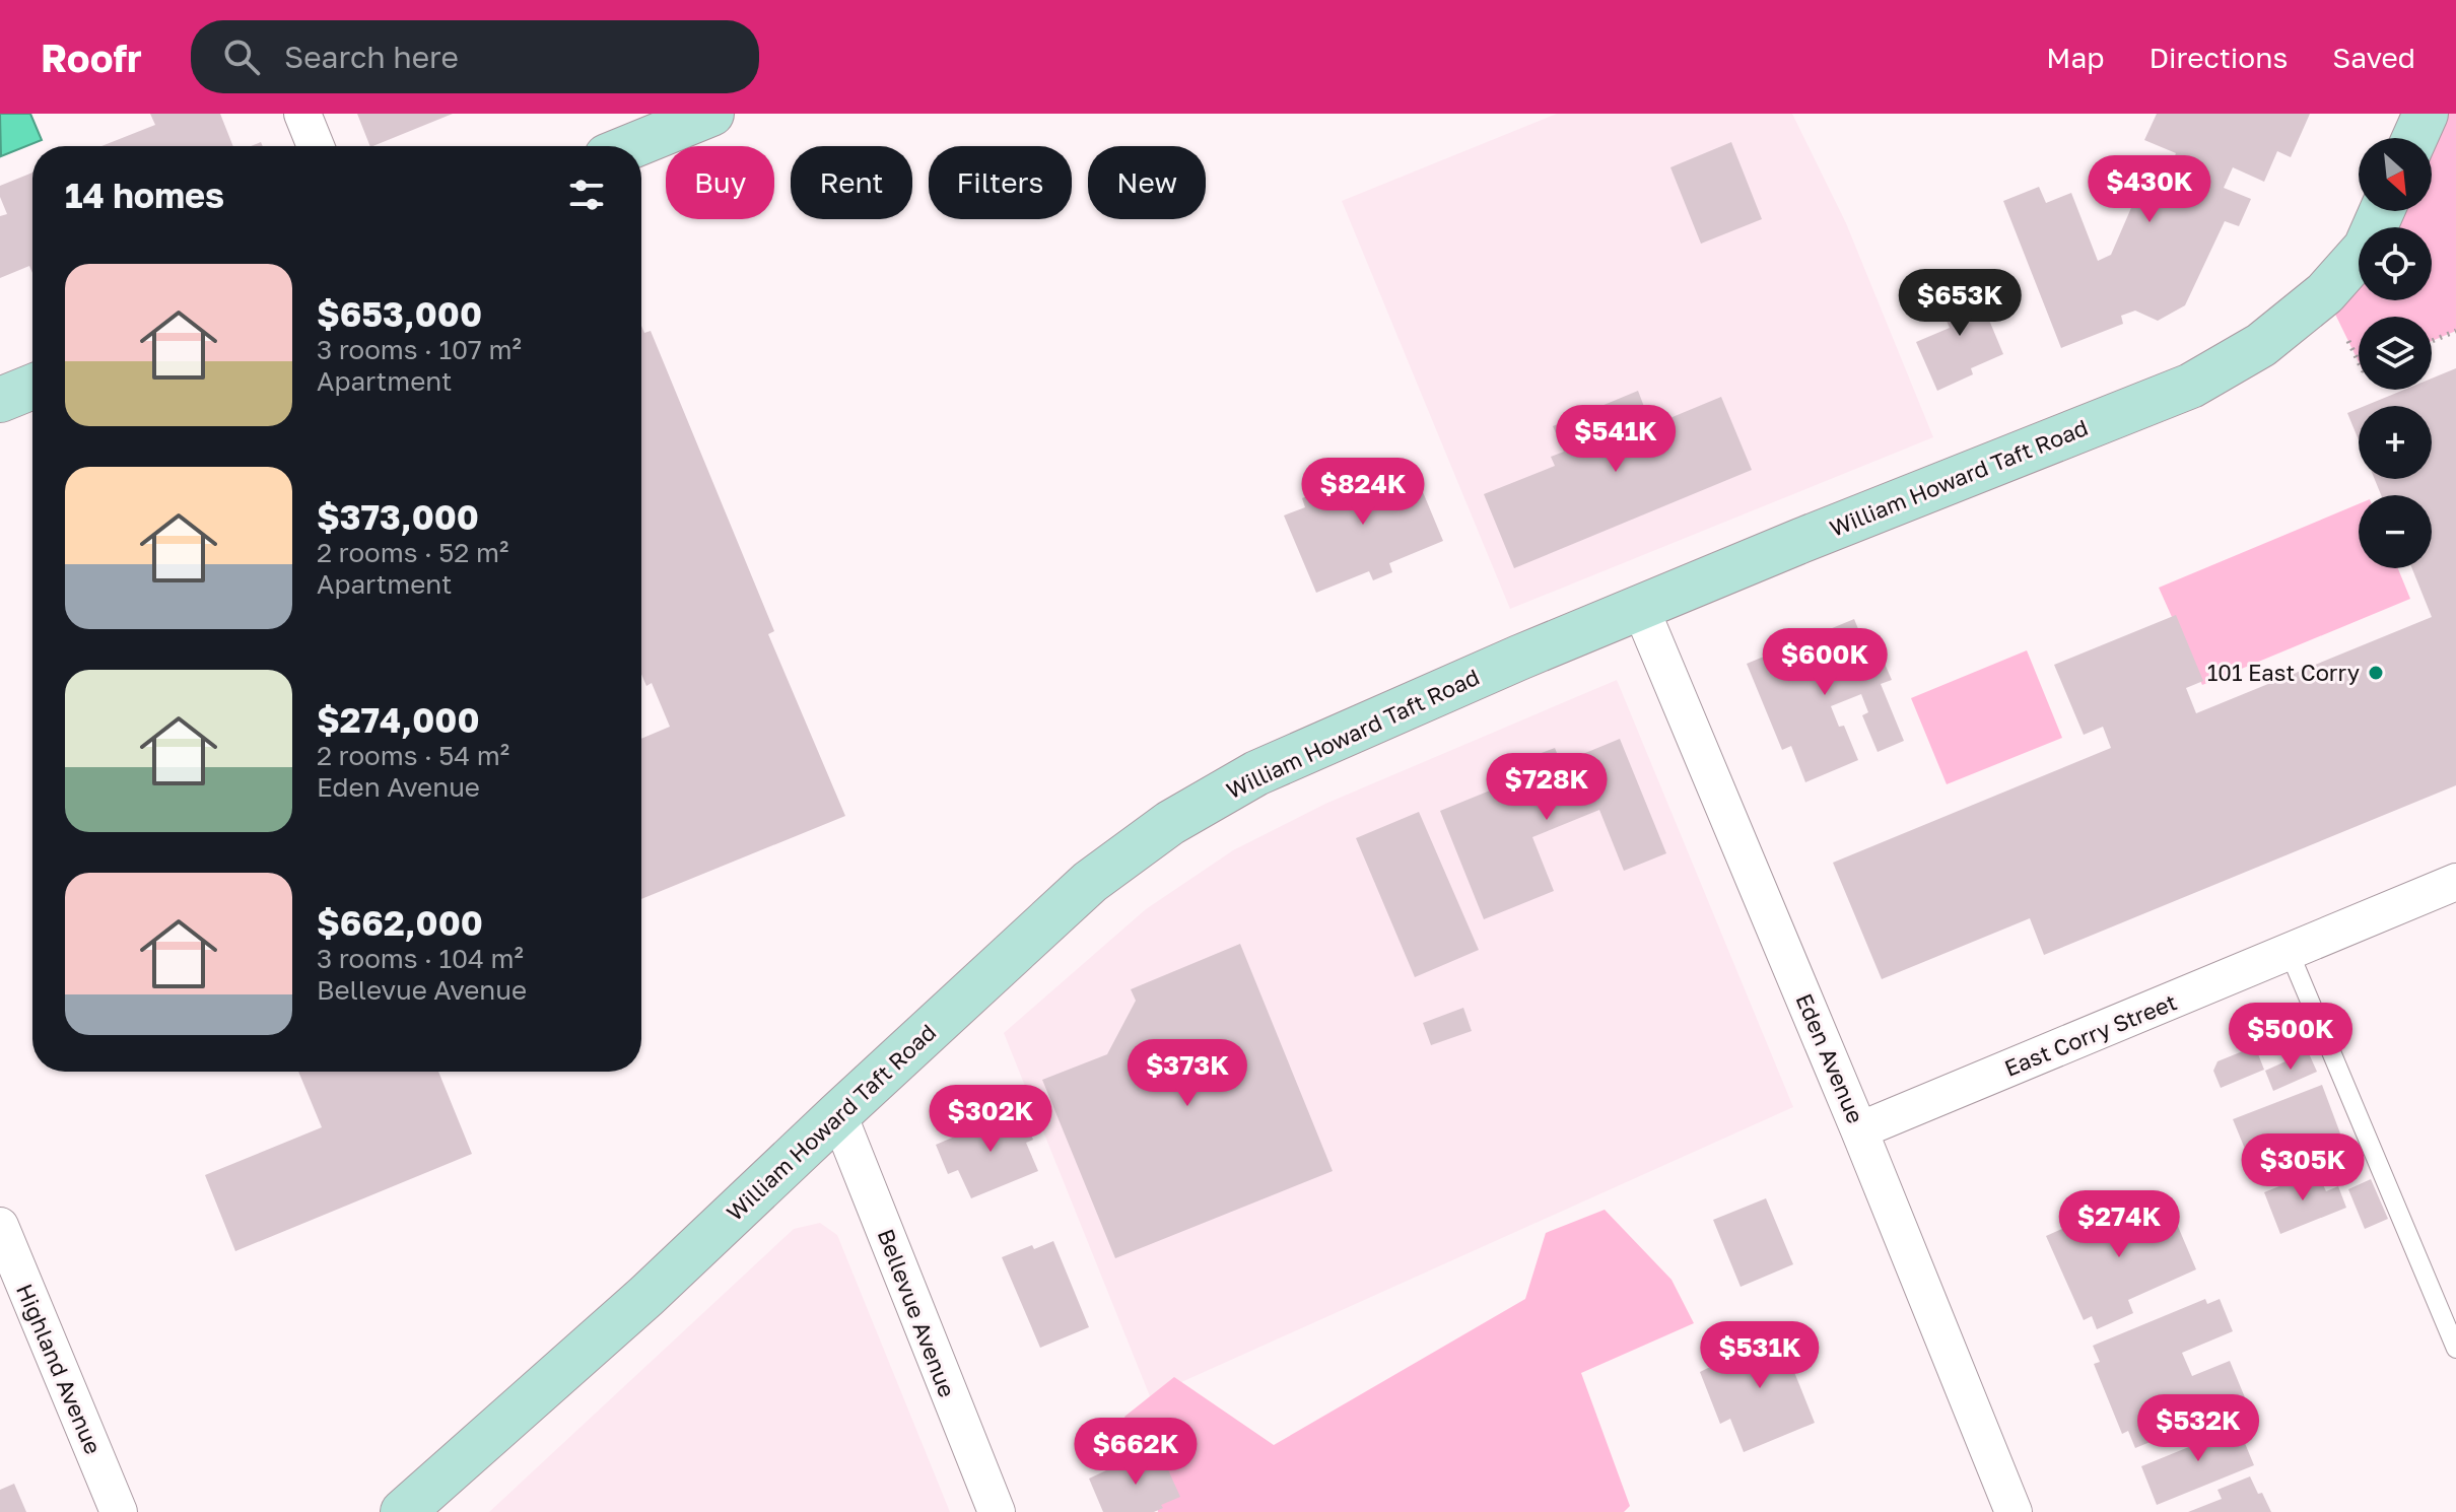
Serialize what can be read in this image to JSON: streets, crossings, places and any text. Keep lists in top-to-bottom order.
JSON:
{
  "streets": {
    "main road": ["William Howard Taft Road"],
    "street": [
      "East Corry Street",
      "Eden Avenue",
      "Bellevue Avenue",
      "Highland Avenue"
    ]
  },
  "crossings": [
    ["William Howard Taft Road", "Eden Avenue"],
    ["William Howard Taft Road", "Bellevue Avenue"],
    ["East Corry Street", "Eden Avenue"]
  ],
  "places": ["101 East Corry"],
  "north": "bottom right",
  "page": {
    "header": "Roofr",
    "search": "Search here",
    "nav": ["Map", "Directions", "Saved"],
    "map_buttons": ["+", "−"],
    "chip": [
      "Buy",
      "Rent",
      "Filters",
      "New"
    ],
    "heading": "14 homes",
    "price": [
      "$430K",
      "$653K",
      "$541K",
      "$824K",
      "$600K",
      "$728K",
      "$500K",
      "$373K",
      "$302K",
      "$305K",
      "$274K",
      "$531K",
      "$532K",
      "$662K"
    ],
    "list": [
      {
        "name": "$653,000",
        "note": "3 rooms · 107 m² · Apartment"
      },
      {
        "name": "$373,000",
        "note": "2 rooms · 52 m² · Apartment"
      },
      {
        "name": "$274,000",
        "note": "2 rooms · 54 m² · Eden Avenue"
      },
      {
        "name": "$662,000",
        "note": "3 rooms · 104 m² · Bellevue Avenue"
      }
    ]
  }
}
